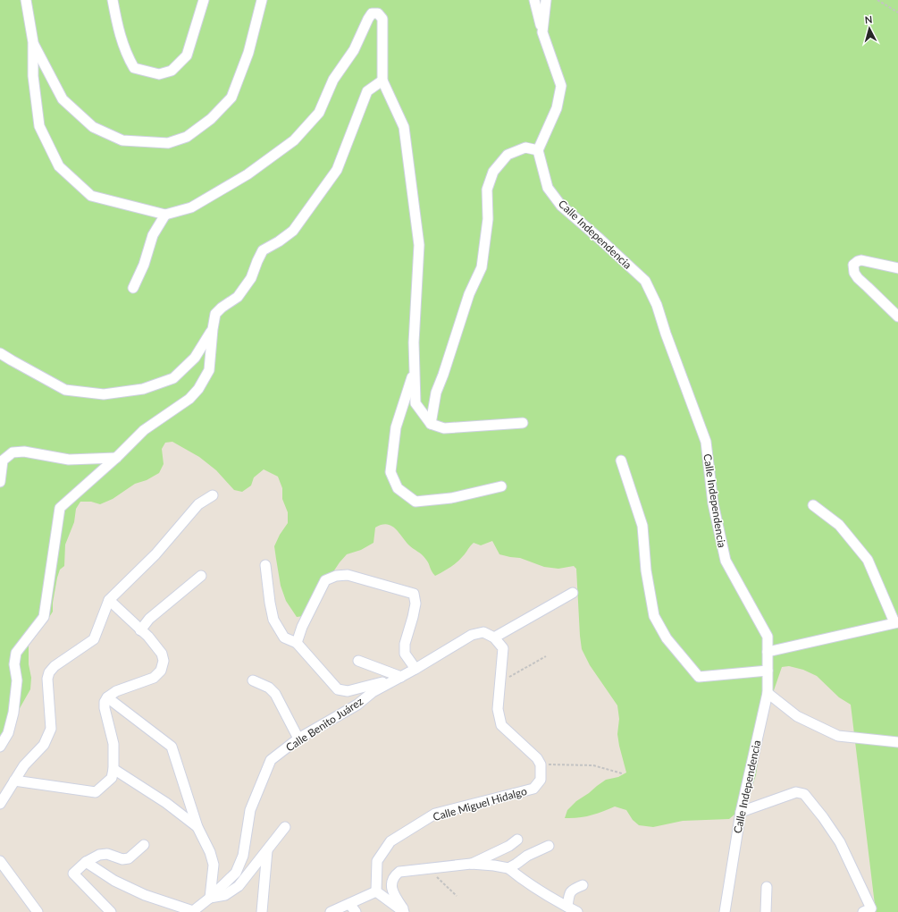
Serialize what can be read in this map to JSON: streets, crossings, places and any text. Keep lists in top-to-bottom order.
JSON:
{
  "streets": {
    "street": ["Calle Independencia", "Calle Benito Juárez", "Calle Miguel Hidalgo"]
  },
  "north": "top"
}
